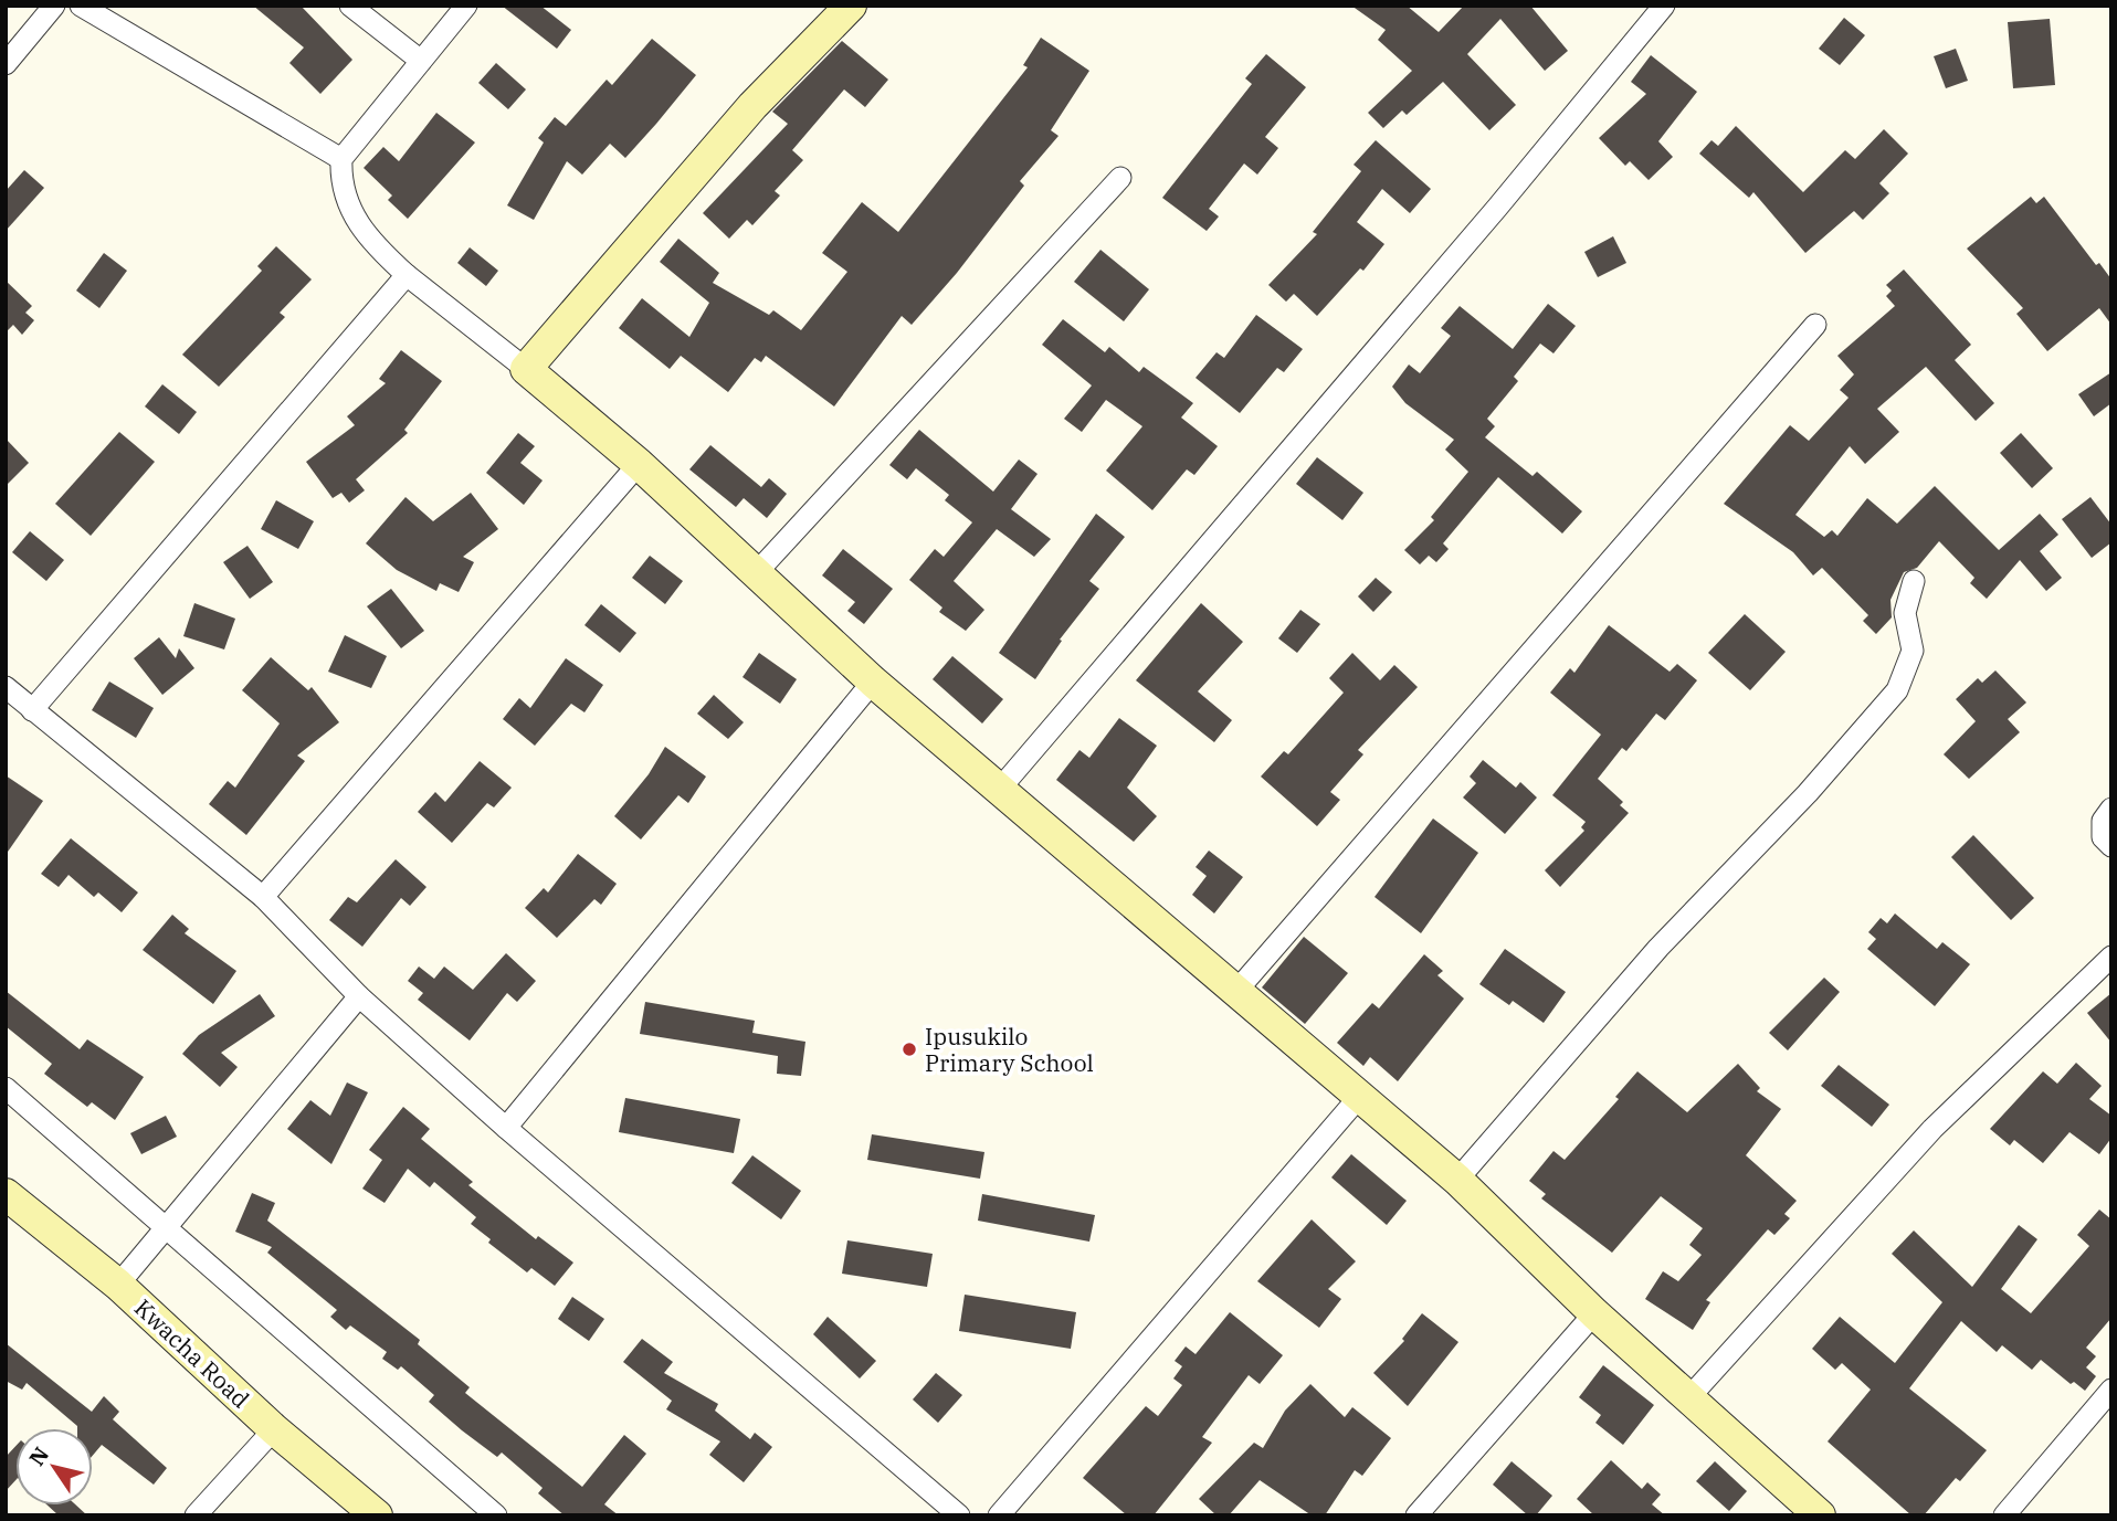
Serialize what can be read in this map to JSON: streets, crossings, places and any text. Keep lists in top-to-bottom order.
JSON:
{
  "streets": {
    "street": ["Kwacha Road"]
  },
  "places": ["Ipusukilo Primary School"],
  "north": "top left"
}
